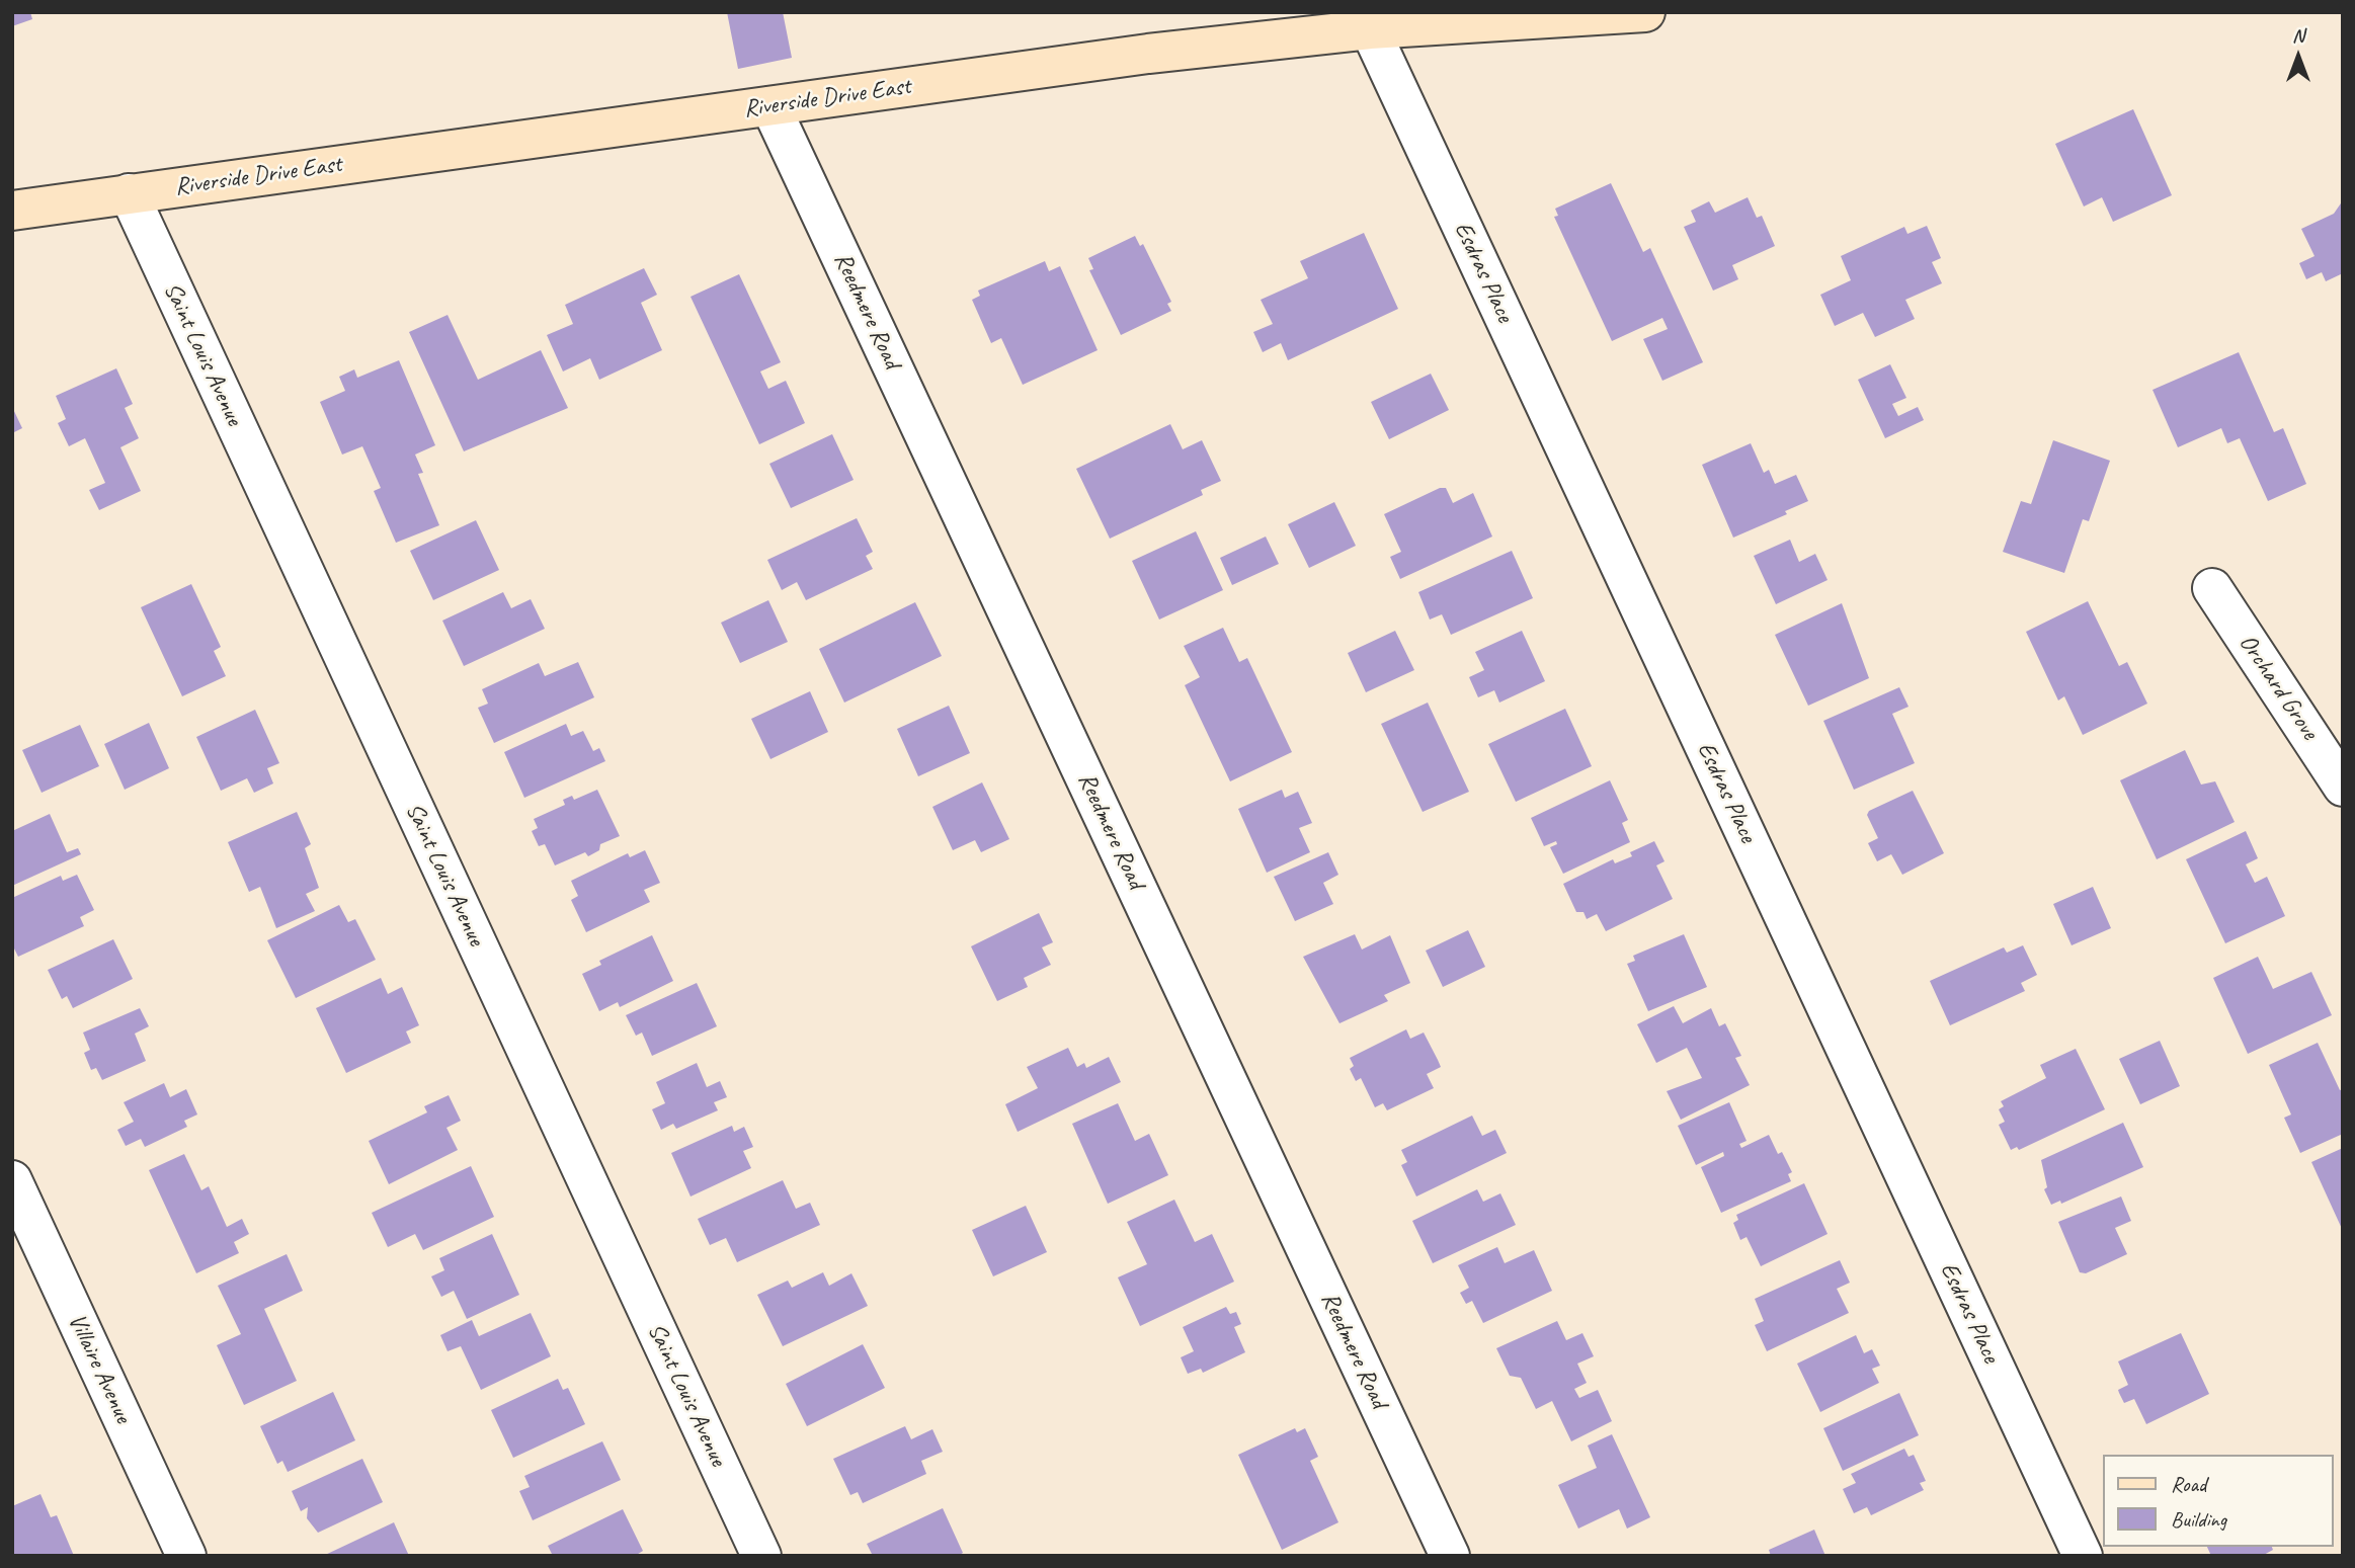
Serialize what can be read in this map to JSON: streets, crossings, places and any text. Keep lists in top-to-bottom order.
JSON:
{
  "streets": {
    "main road": ["Riverside Drive East"],
    "street": [
      "Esdras Place",
      "Reedmere Road",
      "Saint Louis Avenue",
      "Orchard Grove",
      "Villaire Avenue"
    ]
  },
  "crossings": [
    ["Riverside Drive East", "Esdras Place"],
    ["Riverside Drive East", "Reedmere Road"],
    ["Riverside Drive East", "Saint Louis Avenue"]
  ],
  "legend": ["Road", "Building"],
  "north": "top"
}
